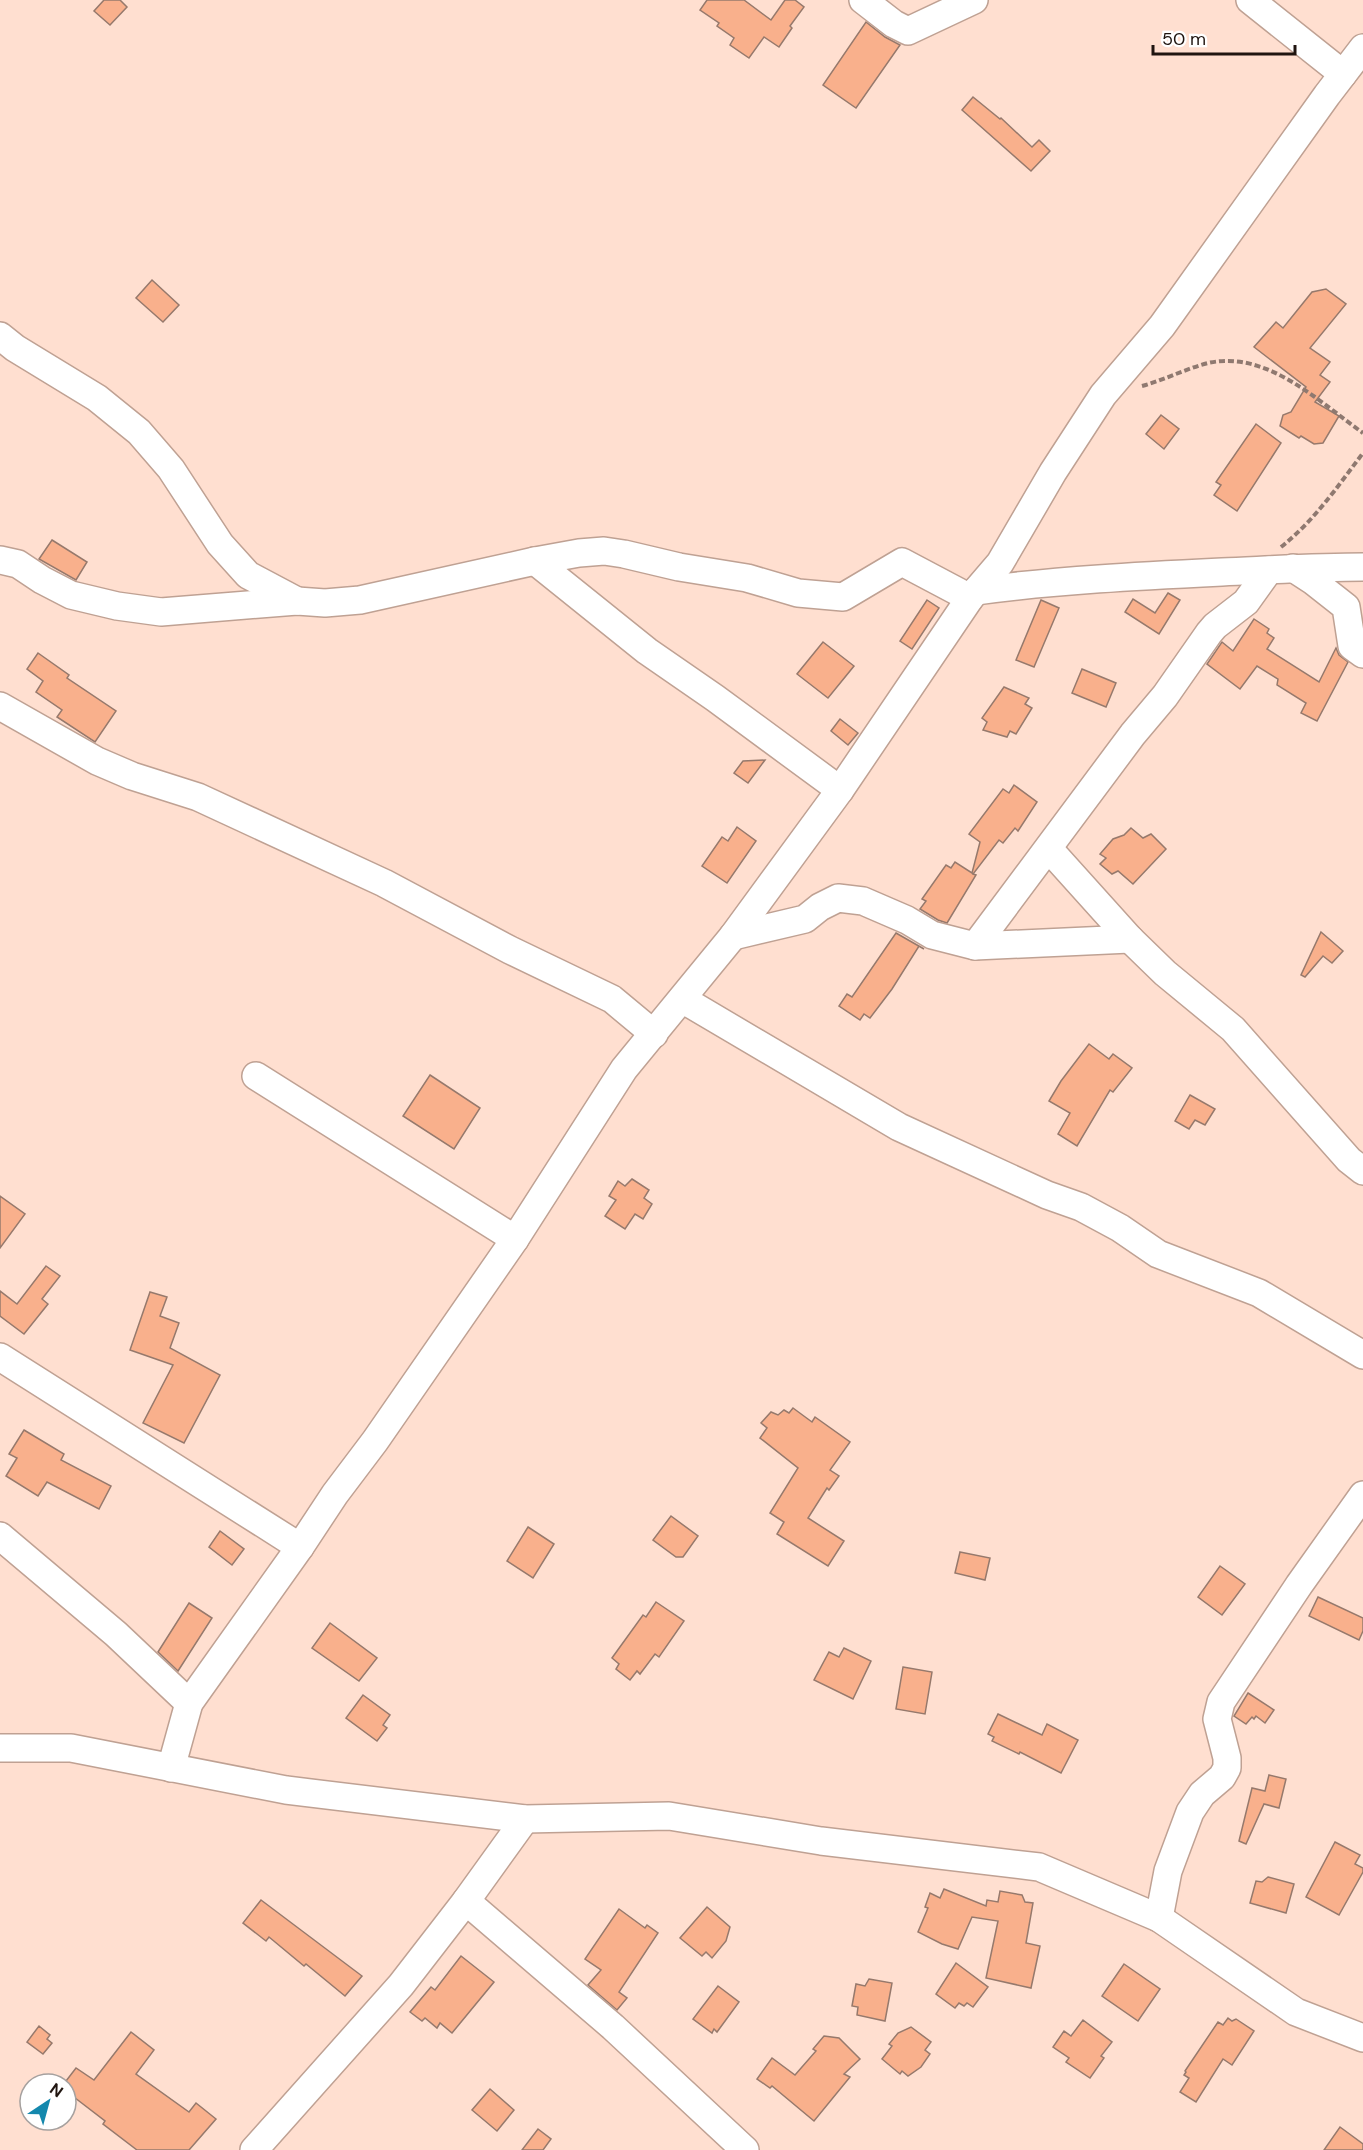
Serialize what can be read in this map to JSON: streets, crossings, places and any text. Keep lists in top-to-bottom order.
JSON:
{
  "scale_bar": "50 m",
  "north": "top right"
}
